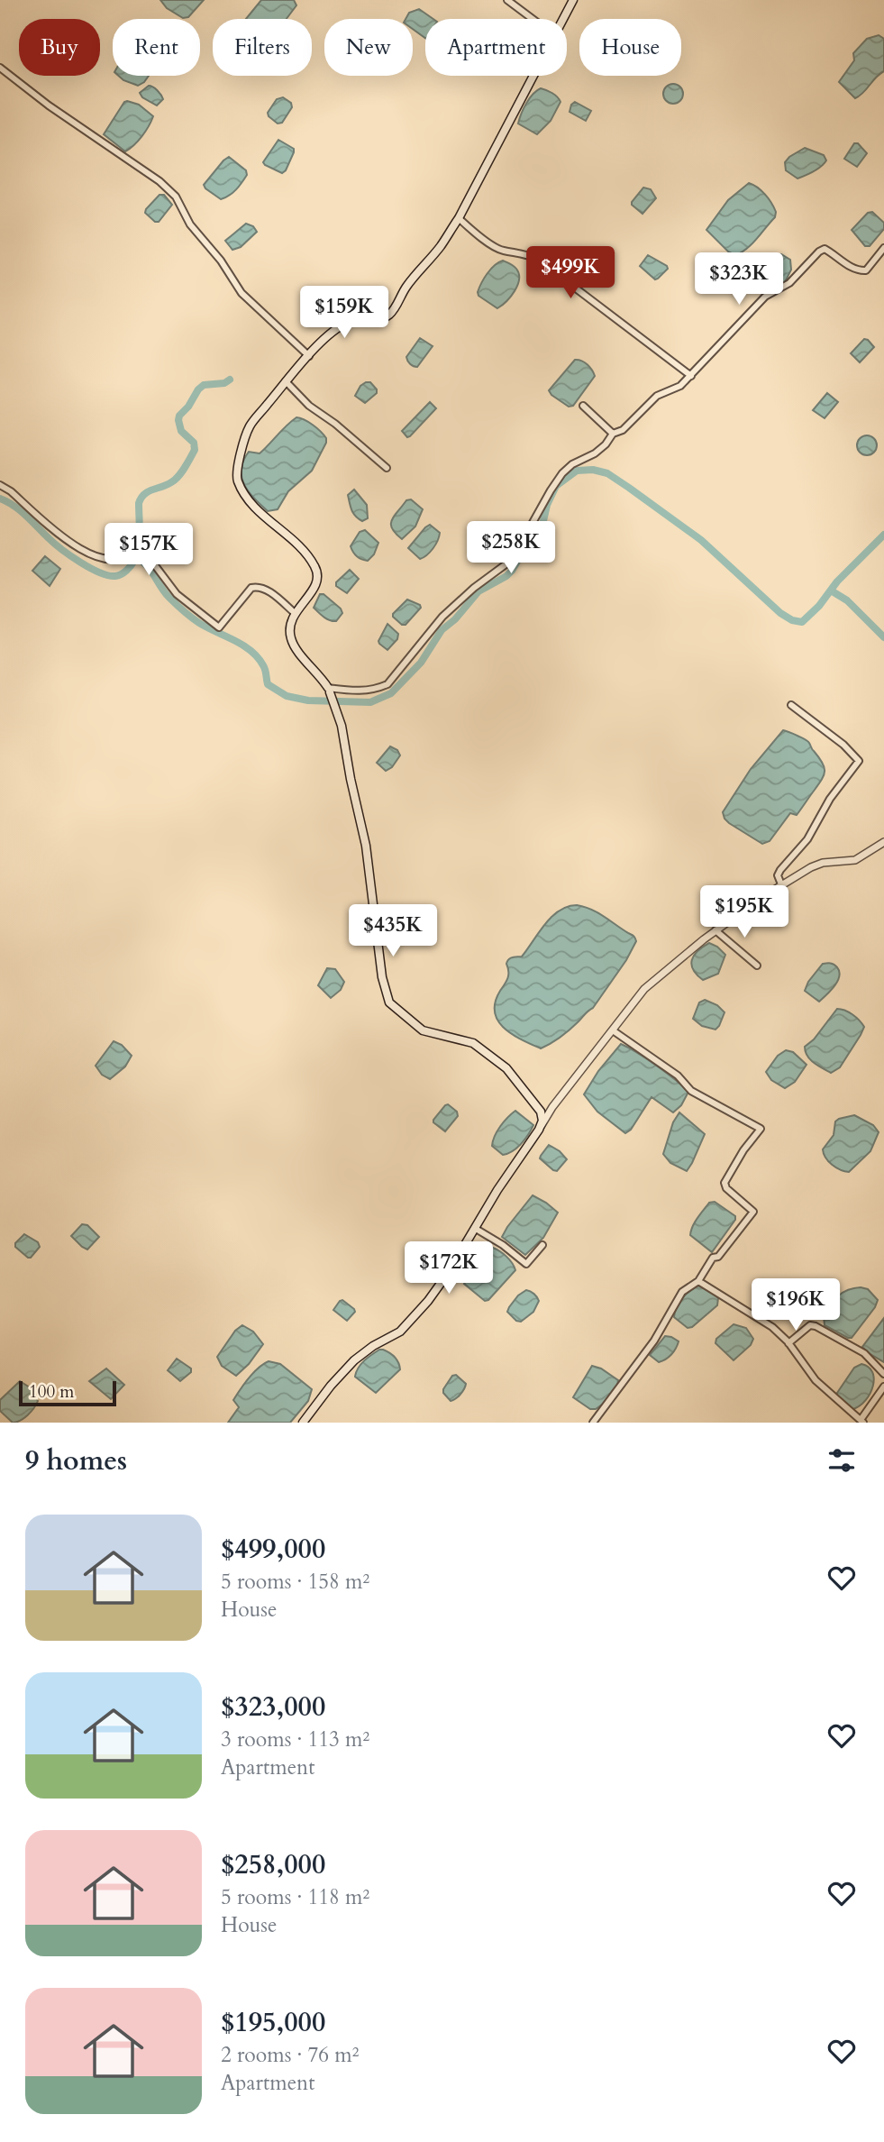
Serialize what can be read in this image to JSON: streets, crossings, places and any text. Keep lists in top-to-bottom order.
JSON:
{
  "scale_bar": "100 m",
  "page": {
    "chip": [
      "Buy",
      "Rent",
      "Filters",
      "New",
      "Apartment",
      "House"
    ],
    "price": [
      "$499K",
      "$323K",
      "$159K",
      "$258K",
      "$157K",
      "$195K",
      "$435K",
      "$172K",
      "$196K"
    ],
    "scale": "100 m",
    "heading": "9 homes",
    "list": [
      {
        "name": "$499,000",
        "note": "5 rooms · 158 m² · House"
      },
      {
        "name": "$323,000",
        "note": "3 rooms · 113 m² · Apartment"
      },
      {
        "name": "$258,000",
        "note": "5 rooms · 118 m² · House"
      },
      {
        "name": "$195,000",
        "note": "2 rooms · 76 m² · Apartment"
      }
    ]
  }
}
